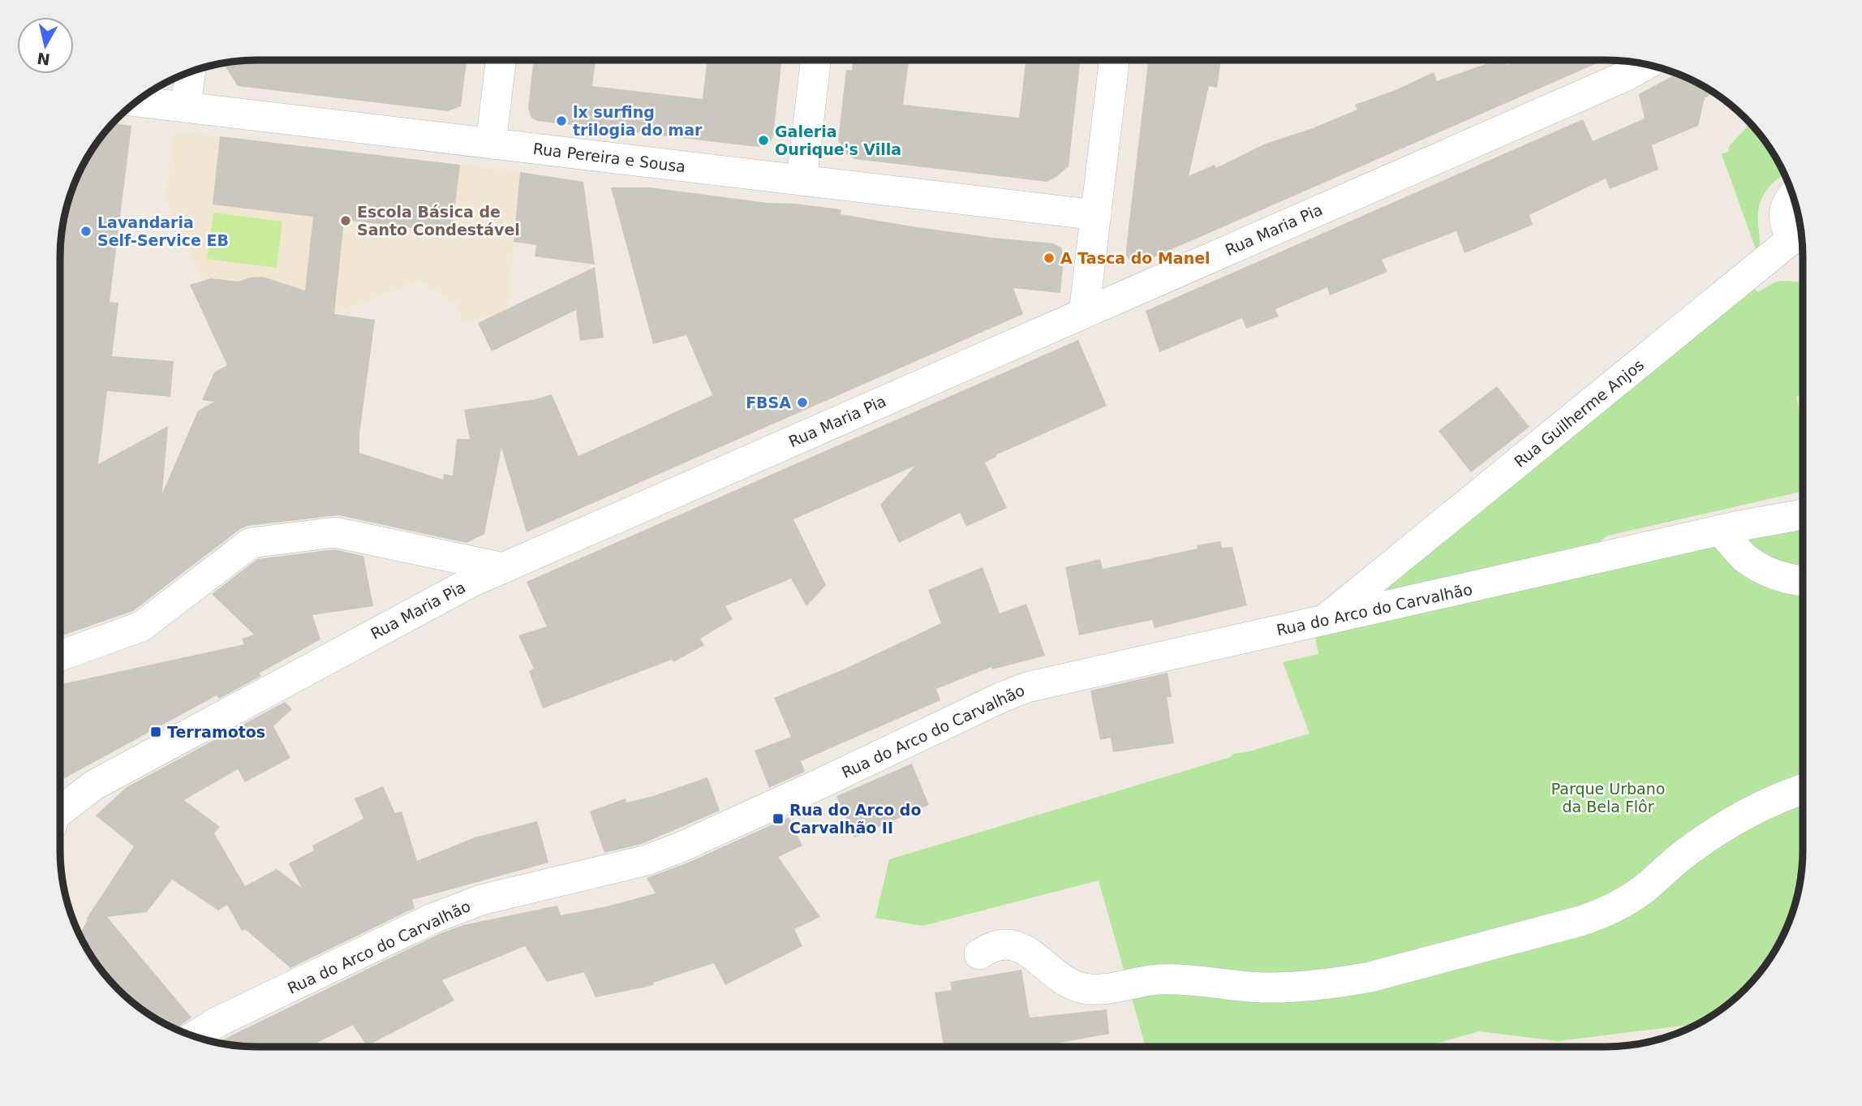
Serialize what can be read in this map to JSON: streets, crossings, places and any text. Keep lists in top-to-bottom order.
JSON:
{
  "streets": {
    "street": [
      "Rua Pereira e Sousa",
      "Rua Maria Pia",
      "Rua Guilherme Anjos",
      "Rua do Arco do Carvalhão"
    ]
  },
  "crossings": [
    ["Rua Guilherme Anjos", "Rua do Arco do Carvalhão"]
  ],
  "parks": ["Parque Urbano da Bela Flôr"],
  "places": {
    "other": [
      "lx surfing trilogia do mar",
      "Galeria Ourique's Villa",
      "Escola Básica de Santo Condestável",
      "Lavandaria Self-Service EB",
      "A Tasca do Manel",
      "FBSA"
    ],
    "transit": ["Terramotos", "Rua do Arco do Carvalhão II"]
  },
  "north": "bottom"
}
